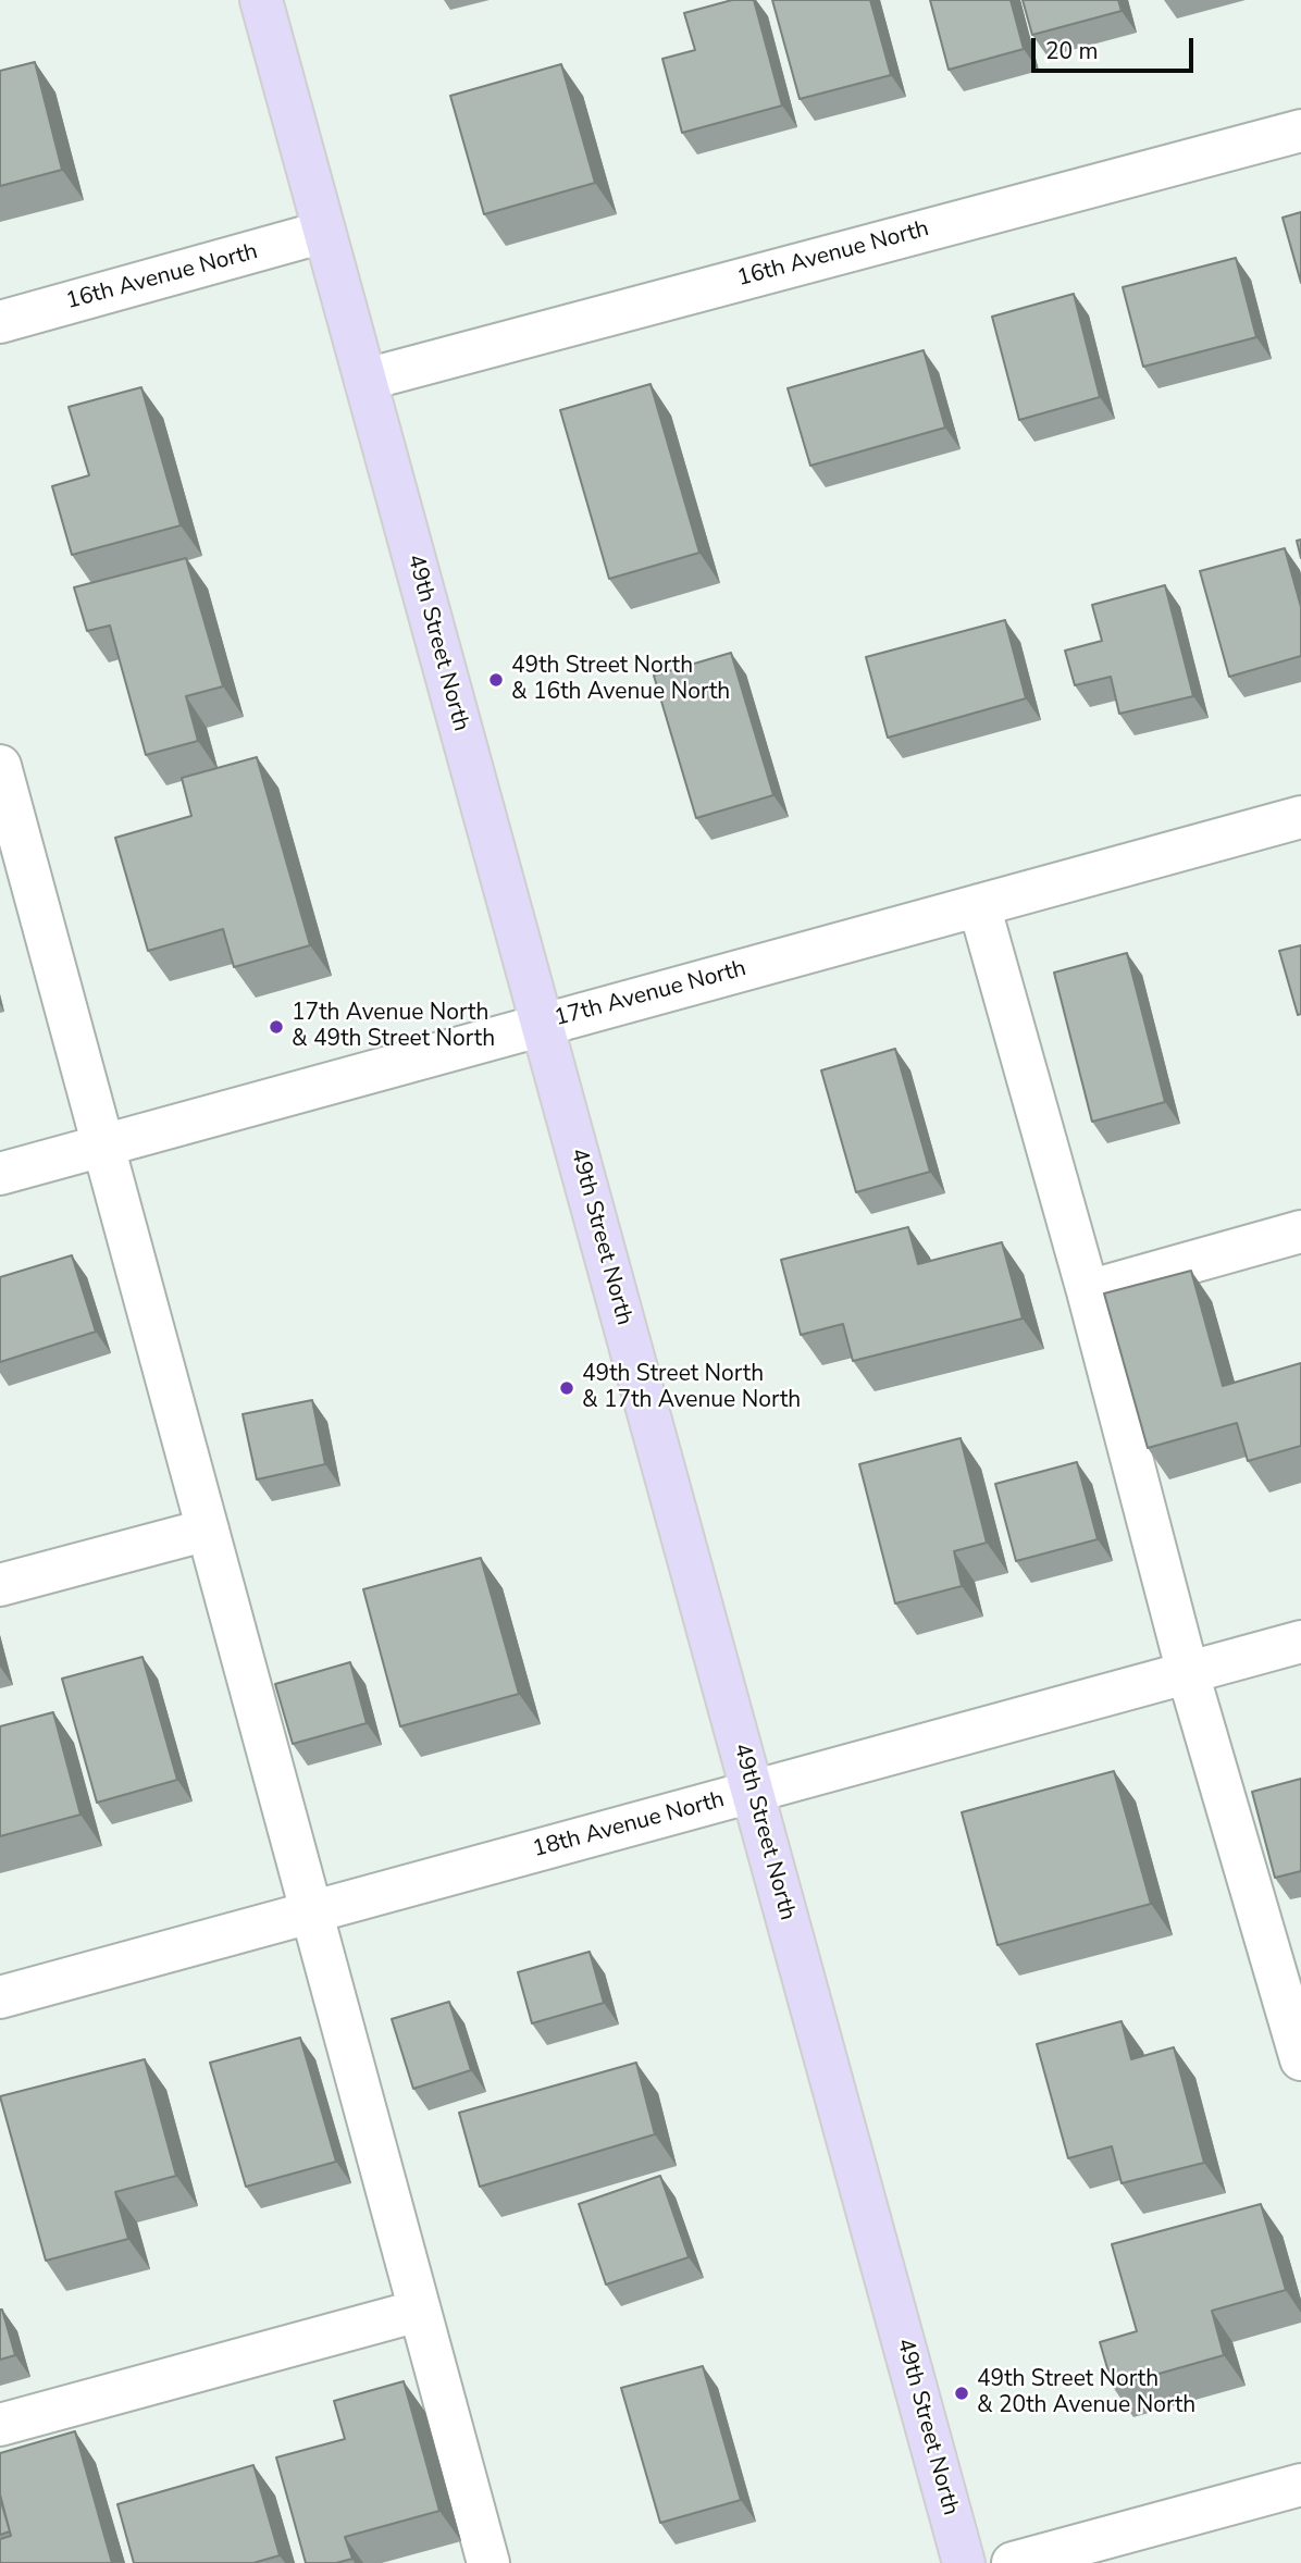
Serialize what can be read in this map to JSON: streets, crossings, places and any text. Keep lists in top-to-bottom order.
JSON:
{
  "streets": {
    "main road": ["49th Street North"],
    "street": ["16th Avenue North", "17th Avenue North", "18th Avenue North"]
  },
  "crossings": [
    ["16th Avenue North", "49th Street North"],
    ["49th Street North", "17th Avenue North"],
    ["49th Street North", "18th Avenue North"]
  ],
  "places": [
    "49th Street North & 16th Avenue North",
    "17th Avenue North & 49th Street North",
    "49th Street North & 17th Avenue North",
    "49th Street North & 20th Avenue North"
  ],
  "scale_bar": "20 m"
}
